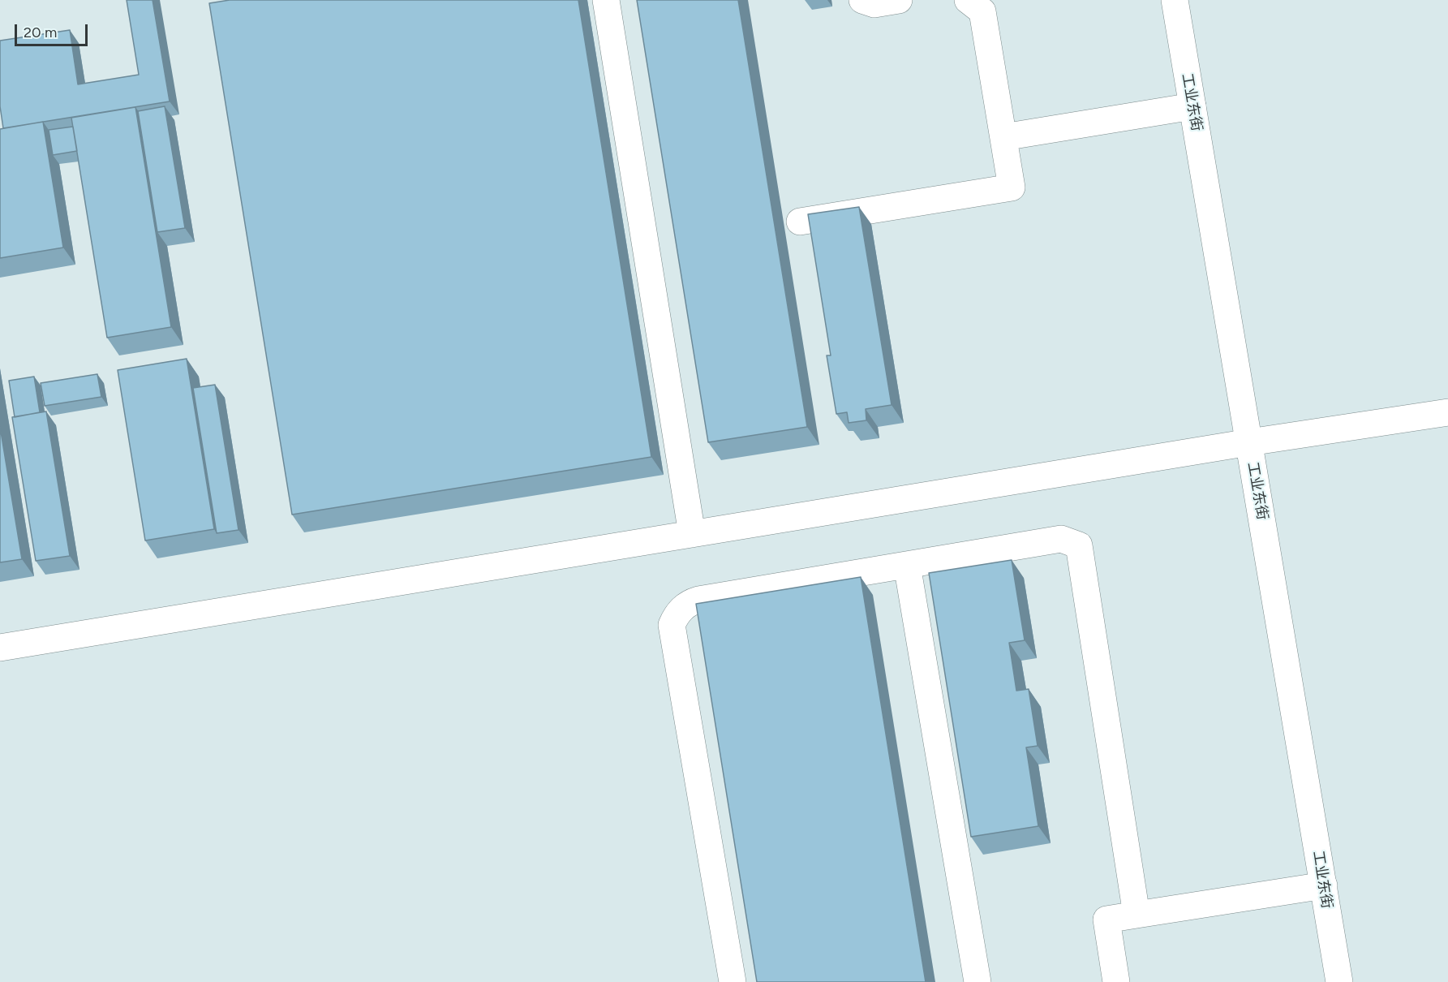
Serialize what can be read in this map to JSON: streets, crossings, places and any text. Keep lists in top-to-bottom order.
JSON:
{
  "streets": {
    "street": ["工业东街"]
  },
  "scale_bar": "20 m"
}
